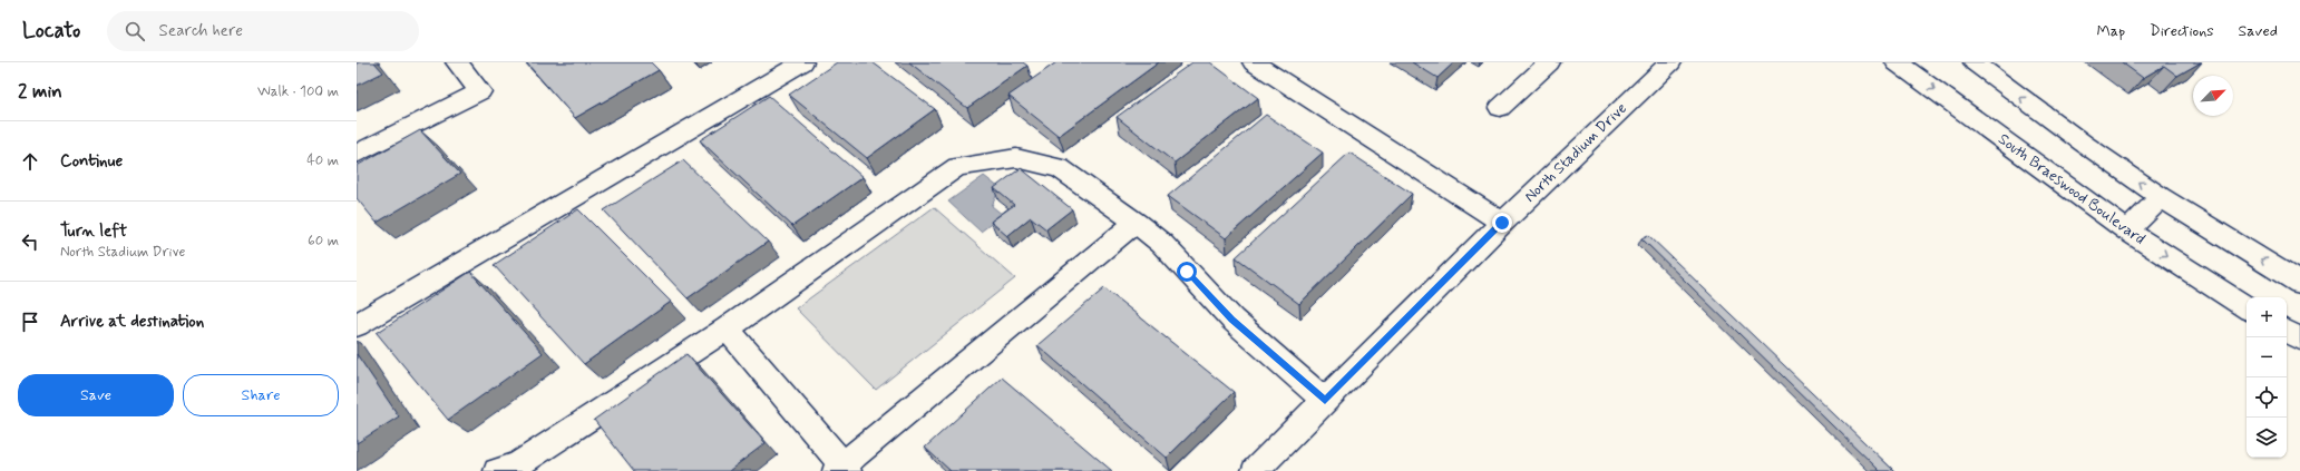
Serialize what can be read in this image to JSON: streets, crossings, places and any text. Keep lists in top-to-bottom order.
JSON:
{
  "streets": {
    "main road": ["North Stadium Drive", "South Braeswood Boulevard"]
  },
  "north": "top right",
  "page": {
    "header": "Locato",
    "search": "Search here",
    "nav": ["Map", "Directions", "Saved"],
    "heading": ["2 min", "Walk · 100 m"],
    "list": [
      ["Continue", "40 m"],
      ["Turn left", "North Stadium Drive", "60 m"],
      "Arrive at destination"
    ],
    "map_buttons": ["+", "−"],
    "buttons": ["Save", "Share"]
  }
}
